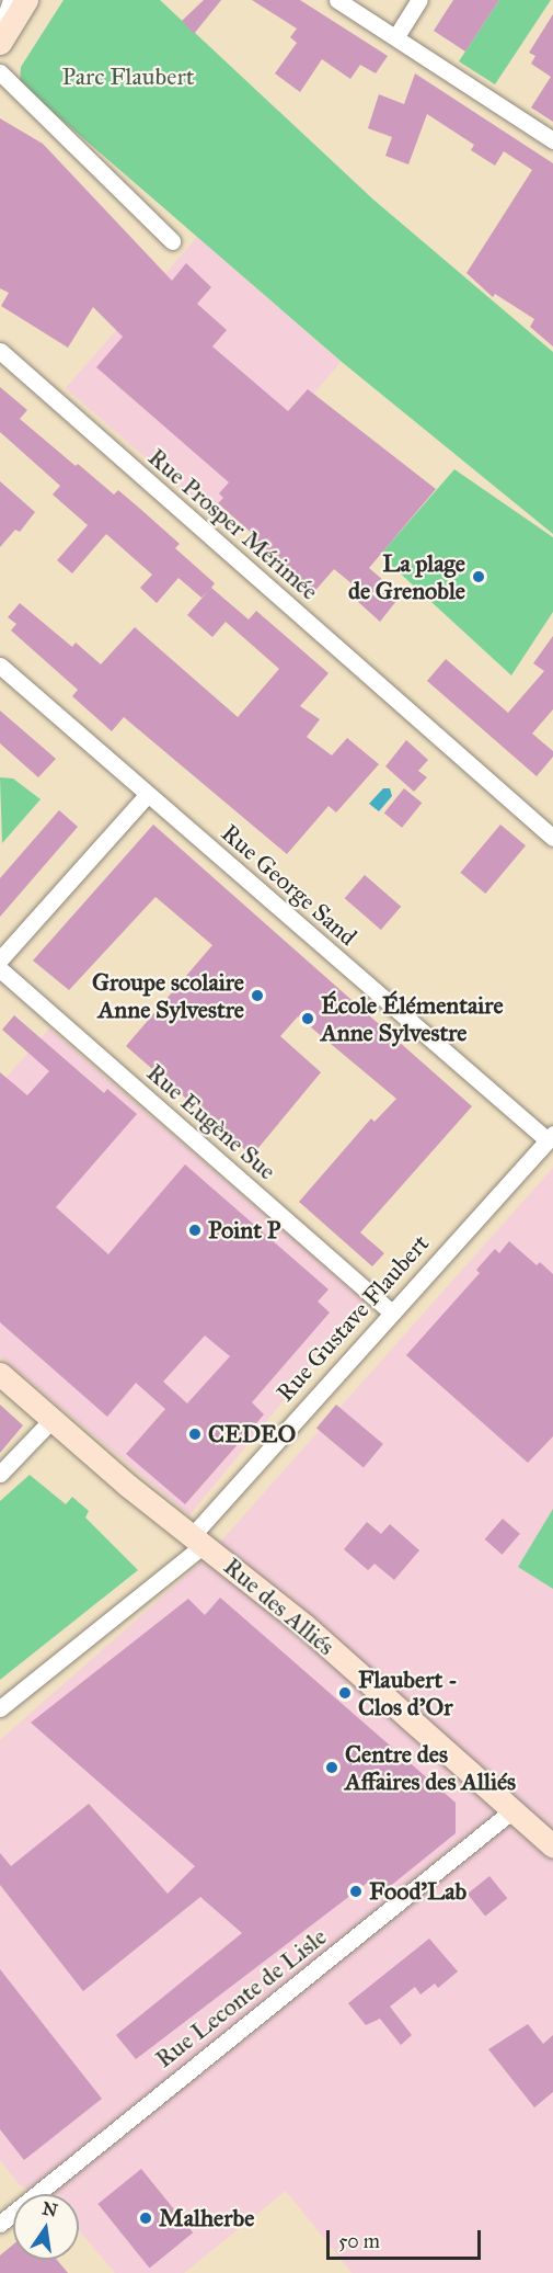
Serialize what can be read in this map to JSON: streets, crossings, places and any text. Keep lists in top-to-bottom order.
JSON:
{
  "streets": {
    "main road": ["Rue des Alliés"],
    "street": [
      "Rue Prosper Mérimée",
      "Rue George Sand",
      "Rue Eugène Sue",
      "Rue Gustave Flaubert",
      "Rue Leconte de Lisle"
    ]
  },
  "crossings": [
    ["Rue George Sand", "Rue Gustave Flaubert"],
    ["Rue Eugène Sue", "Rue Gustave Flaubert"],
    ["Rue Gustave Flaubert", "Rue des Alliés"],
    ["Rue des Alliés", "Rue Leconte de Lisle"]
  ],
  "parks": ["Parc Flaubert"],
  "places": [
    "La plage de Grenoble",
    "Groupe scolaire Anne Sylvestre",
    "École Élémentaire Anne Sylvestre",
    "Point P",
    "CEDEO",
    "Flaubert - Clos d'Or",
    "Centre des Affaires des Alliés",
    "Food'Lab",
    "Malherbe"
  ],
  "scale_bar": "50 m",
  "north": "top"
}
